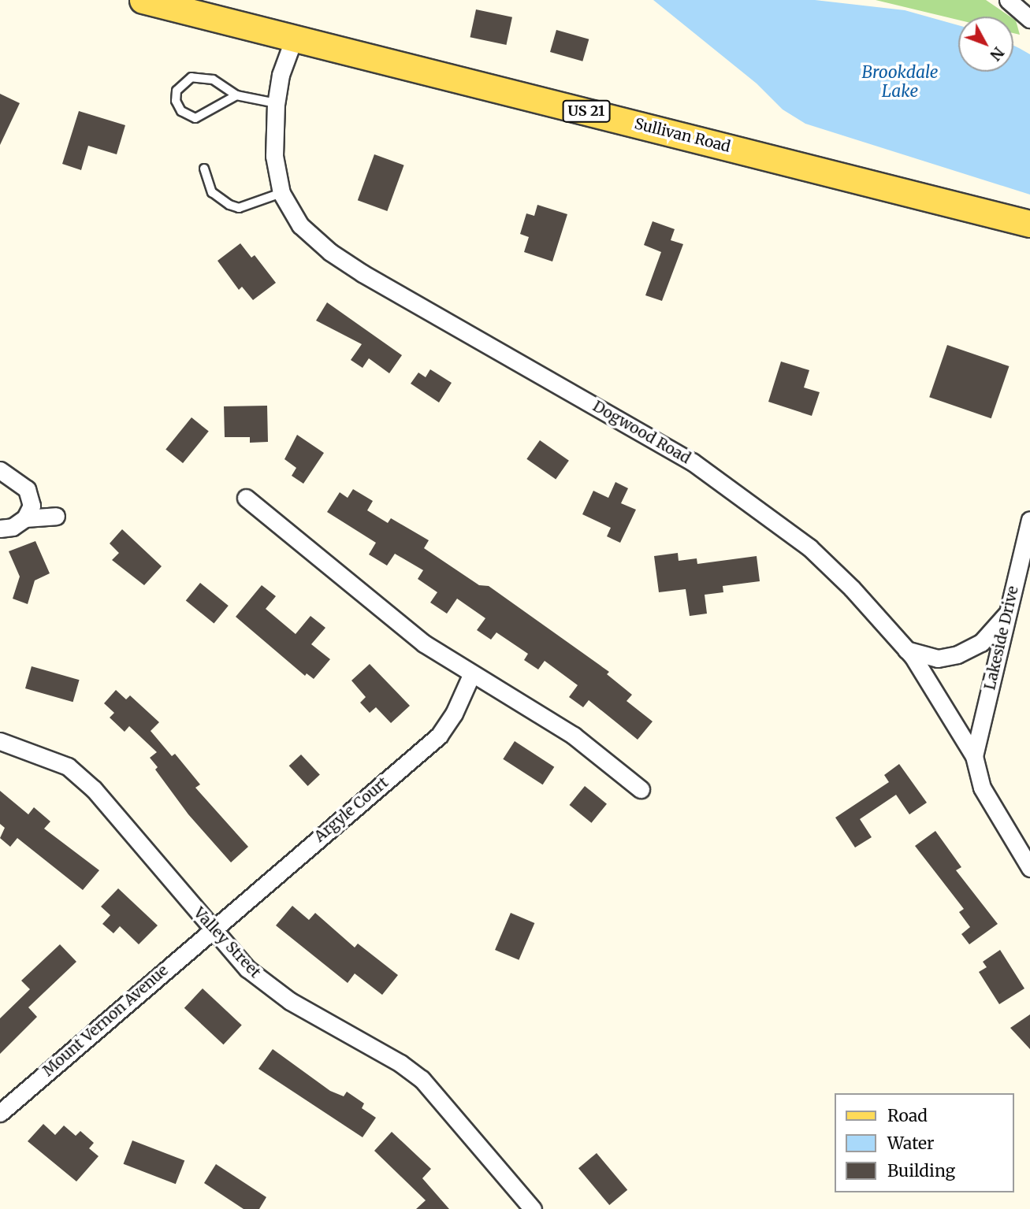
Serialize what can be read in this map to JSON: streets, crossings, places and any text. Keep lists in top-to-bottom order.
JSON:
{
  "streets": {
    "main road": ["US 21", "Sullivan Road"],
    "street": [
      "Dogwood Road",
      "Lakeside Drive",
      "Argyle Court",
      "Valley Street",
      "Mount Vernon Avenue"
    ]
  },
  "crossings": [
    ["Sullivan Road", "Dogwood Road"],
    ["Dogwood Road", "Lakeside Drive"],
    ["Argyle Court", "Valley Street"],
    ["Argyle Court", "Mount Vernon Avenue"],
    ["Valley Street", "Mount Vernon Avenue"]
  ],
  "water": ["Brookdale Lake"],
  "legend": ["Road", "Water", "Building"],
  "north": "bottom right"
}
